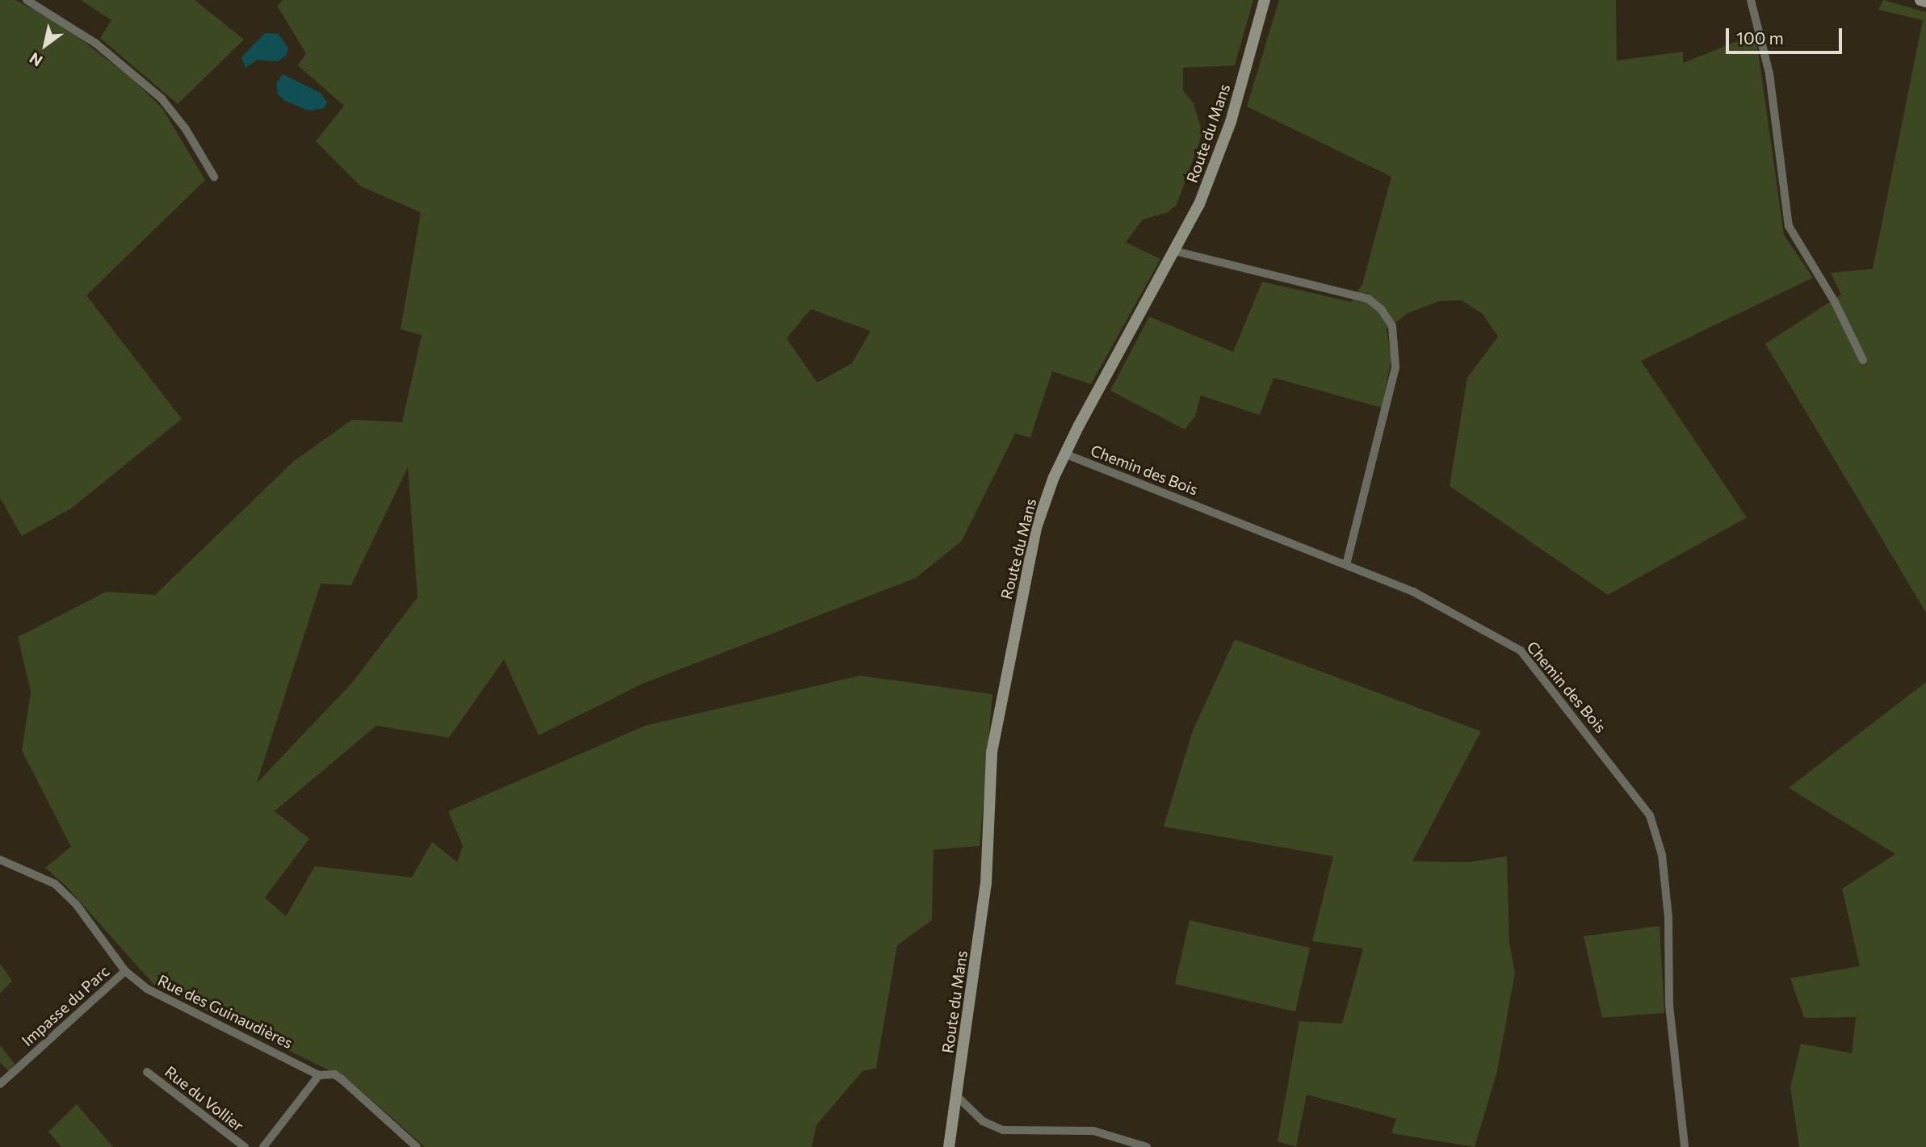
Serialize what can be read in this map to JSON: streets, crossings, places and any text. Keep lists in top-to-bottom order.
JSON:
{
  "streets": {
    "street": [
      "Route du Mans",
      "Chemin des Bois",
      "Impasse du Parc",
      "Rue des Guinaudières",
      "Rue du Vollier"
    ]
  },
  "crossings": [
    ["Route du Mans", "Chemin des Bois"],
    ["Impasse du Parc", "Rue des Guinaudières"]
  ],
  "scale_bar": "100 m",
  "north": "bottom left"
}
